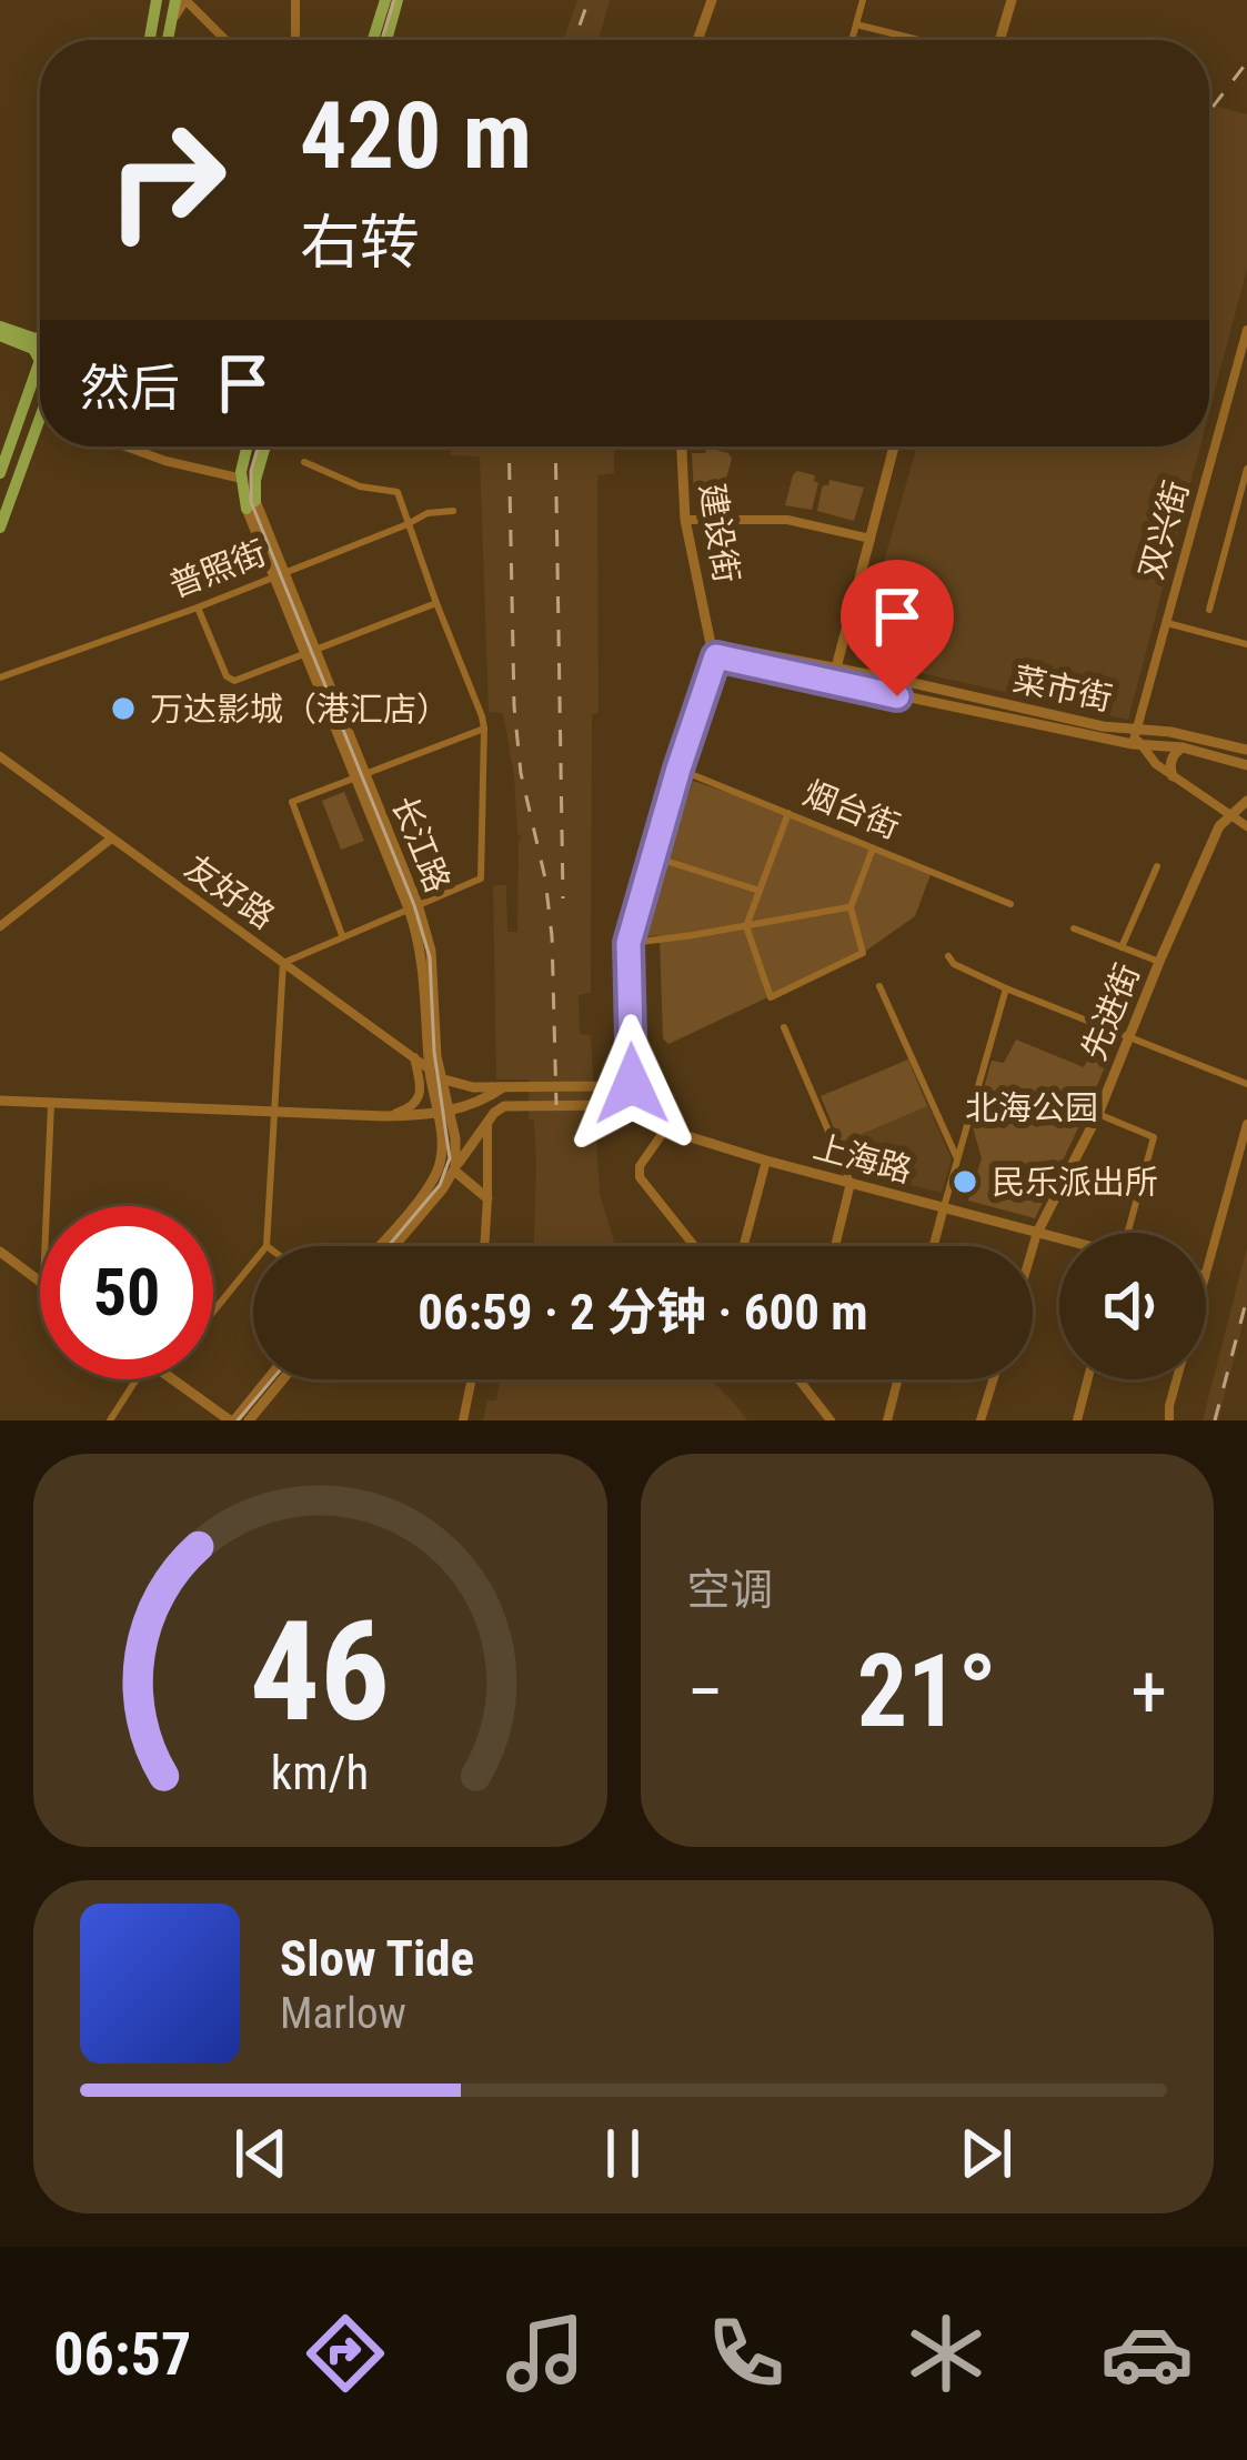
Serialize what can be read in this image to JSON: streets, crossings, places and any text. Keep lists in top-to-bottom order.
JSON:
{
  "streets": {
    "main road": [
      "建设街",
      "菜市街",
      "长江路",
      "先进街",
      "上海路"
    ],
    "street": [
      "双兴街",
      "普照街",
      "烟台街",
      "友好路"
    ]
  },
  "crossings": [
    ["双兴街", "菜市街"],
    ["建设街", "菜市街"],
    ["普照街", "长江路"],
    ["长江路", "友好路"],
    ["先进街", "上海路"]
  ],
  "parks": ["北海公园"],
  "places": ["万达影城（港汇店）", "民乐派出所"],
  "page": {
    "turn": ["420 m", "右转"],
    "then": "然后",
    "limit": "50",
    "trip": "06:59 · 2 分钟 · 600 m",
    "tile": "空调",
    "heat": ["−", "21°", "+"],
    "song": ["Slow Tide", "Marlow"],
    "tabs": "06:57",
    "gauge": ["46", "km/h"]
  }
}
